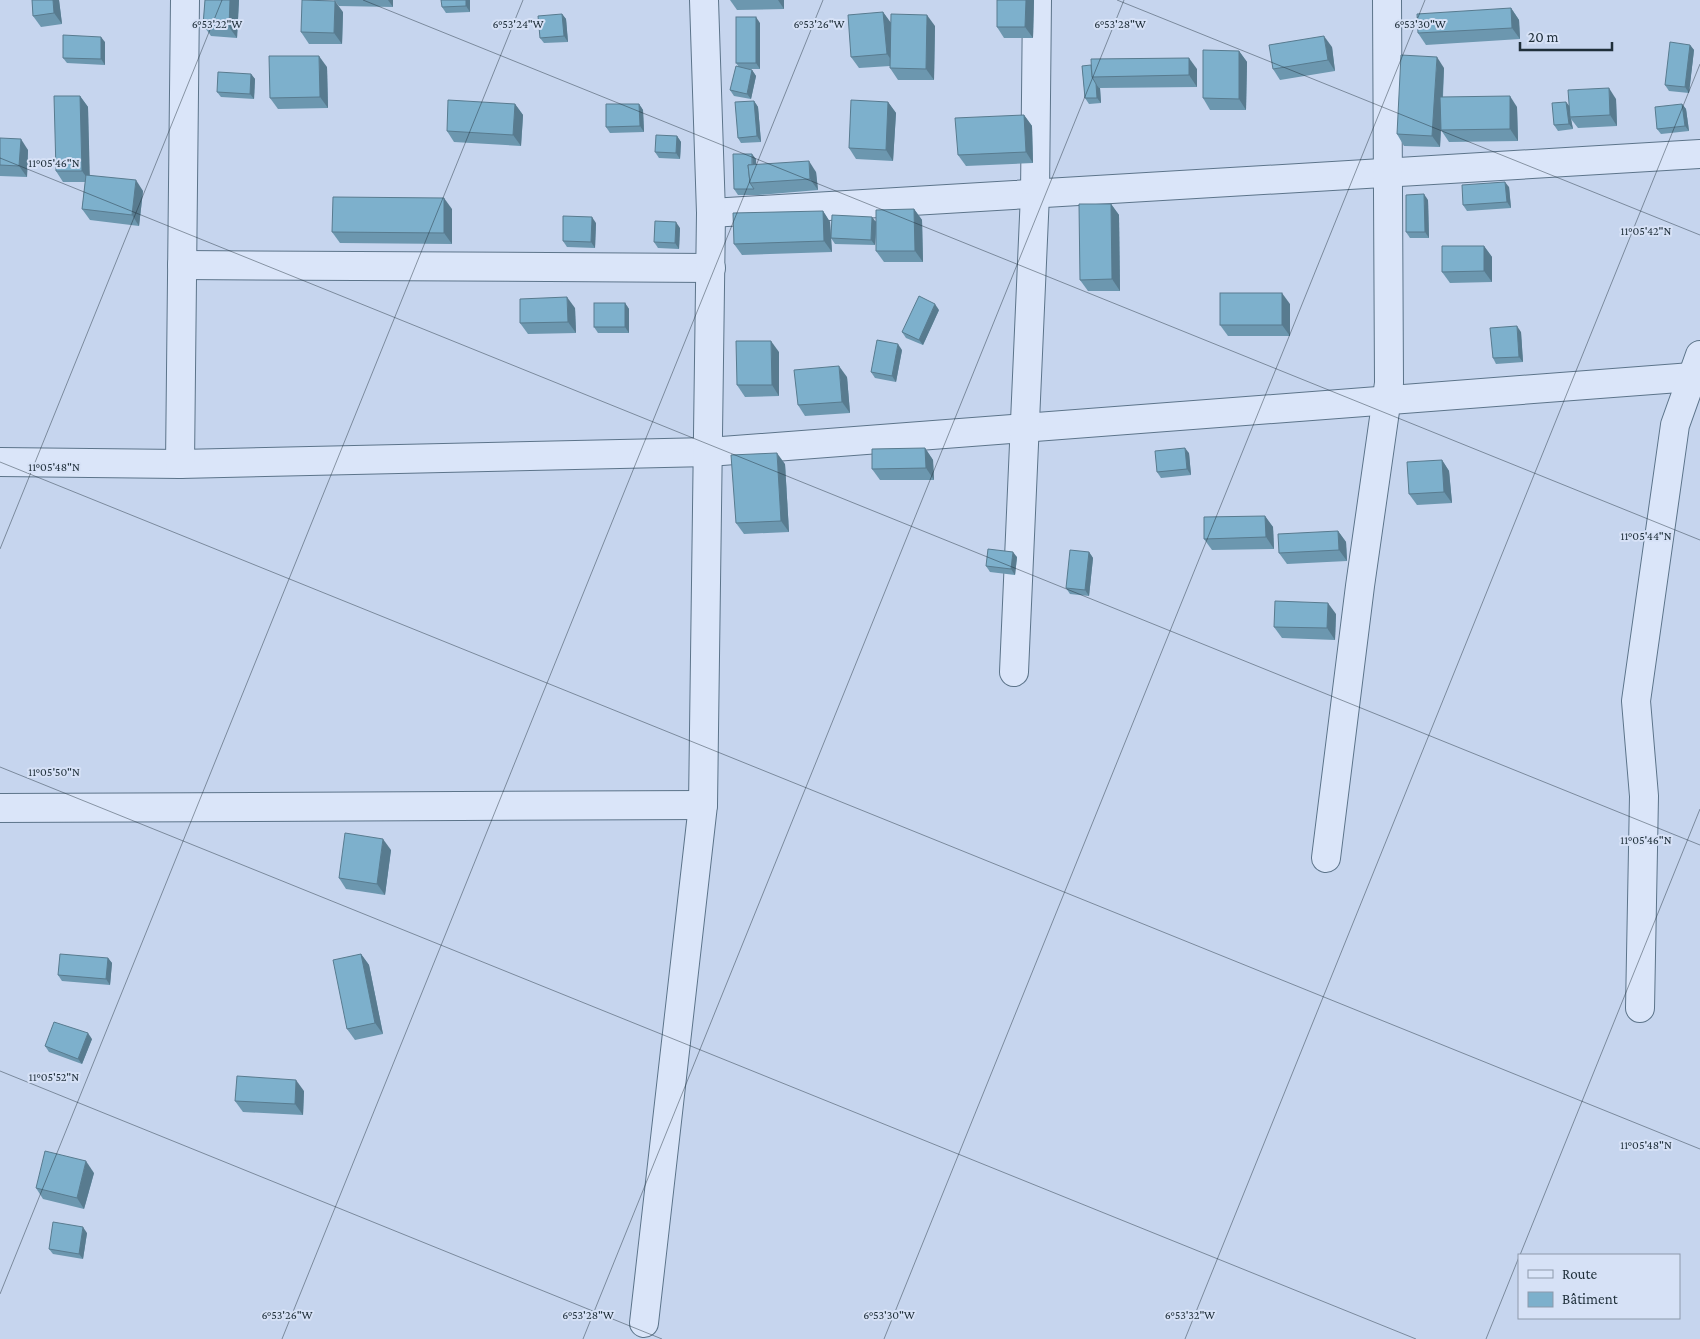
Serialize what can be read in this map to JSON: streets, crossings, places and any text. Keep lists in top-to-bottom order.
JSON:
{
  "legend": ["Route", "Bâtiment"],
  "scale_bar": "20 m",
  "coordinates": [
    "6°53'24\"W",
    "6°53'26\"W",
    "6°53'28\"W",
    "6°53'22\"W",
    "6°53'30\"W",
    "11°05'46\"N",
    "11°05'42\"N",
    "11°05'48\"N",
    "11°05'44\"N",
    "11°05'50\"N",
    "11°05'52\"N",
    "6°53'32\"W"
  ]
}
